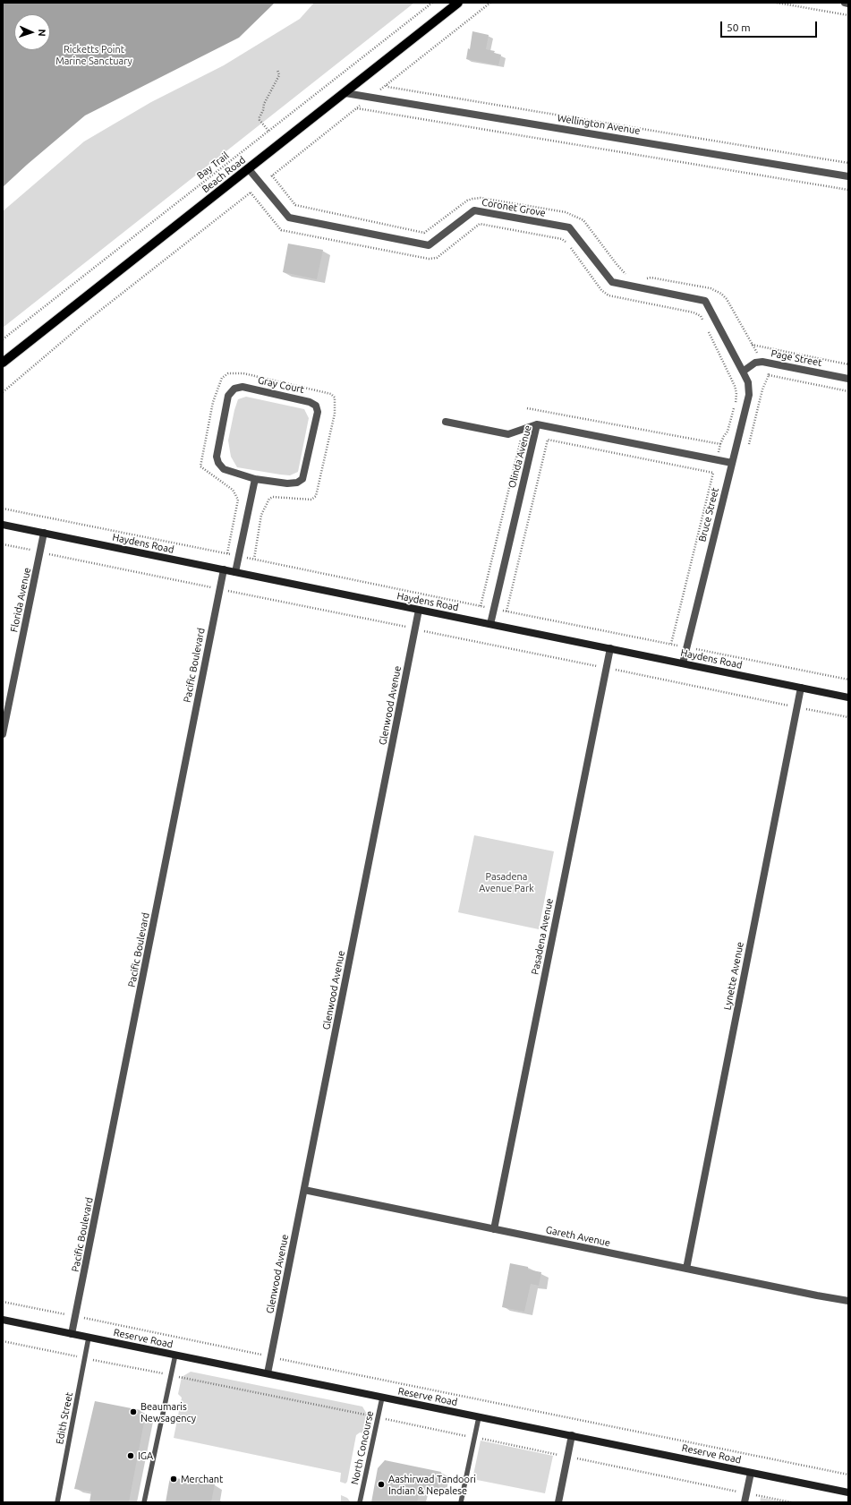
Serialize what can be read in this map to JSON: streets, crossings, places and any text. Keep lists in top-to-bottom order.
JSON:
{
  "streets": {
    "main road": ["Beach Road"],
    "street": [
      "Wellington Avenue",
      "Coronet Grove",
      "Page Street",
      "Gray Court",
      "Olinda Avenue",
      "Bruce Street",
      "Haydens Road",
      "Florida Avenue",
      "Pacific Boulevard",
      "Glenwood Avenue",
      "Pasadena Avenue",
      "Lynette Avenue",
      "Gareth Avenue",
      "Reserve Road"
    ],
    "lane": ["Edith Street", "North Concourse"],
    "path": ["Bay Trail"]
  },
  "crossings": [
    ["Wellington Avenue", "Beach Road"],
    ["Beach Road", "Coronet Grove"],
    ["Coronet Grove", "Page Street"],
    ["Coronet Grove", "Bruce Street"],
    ["Page Street", "Bruce Street"],
    ["Olinda Avenue", "Bruce Street"],
    ["Olinda Avenue", "Haydens Road"],
    ["Bruce Street", "Haydens Road"],
    ["Haydens Road", "Florida Avenue"],
    ["Haydens Road", "Pacific Boulevard"],
    ["Haydens Road", "Glenwood Avenue"],
    ["Haydens Road", "Pasadena Avenue"],
    ["Haydens Road", "Lynette Avenue"],
    ["Pacific Boulevard", "Reserve Road"],
    ["Glenwood Avenue", "Gareth Avenue"],
    ["Glenwood Avenue", "Reserve Road"],
    ["Pasadena Avenue", "Gareth Avenue"],
    ["Lynette Avenue", "Gareth Avenue"],
    ["Reserve Road", "Edith Street"],
    ["Reserve Road", "North Concourse"]
  ],
  "parks": ["Ricketts Point Marine Sanctuary", "Pasadena Avenue Park"],
  "places": [
    "Beaumaris Newsagency",
    "IGA",
    "Merchant",
    "Aashirwad Tandoori Indian & Nepalese"
  ],
  "scale_bar": "50 m",
  "north": "right"
}
